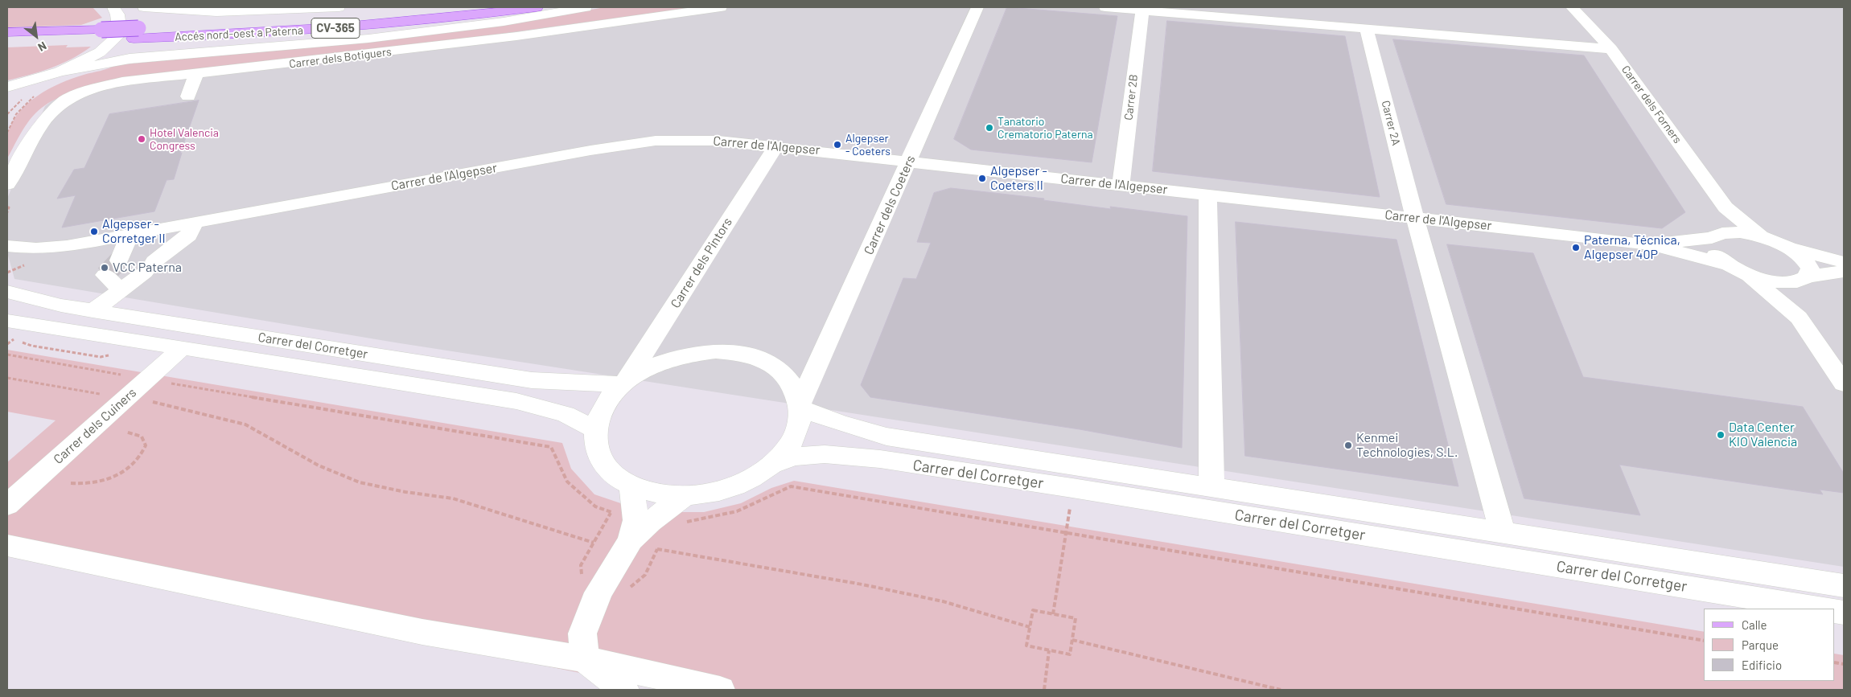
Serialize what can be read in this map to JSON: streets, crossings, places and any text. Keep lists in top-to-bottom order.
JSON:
{
  "streets": {
    "main road": ["CV-365", "Accés nord-oest a Paterna"],
    "street": [
      "Carrer dels Botiguers",
      "Carrer 2B",
      "Carrer dels Forners",
      "Carrer 2A",
      "Carrer de l'Algepser",
      "Carrer dels Coeters",
      "Carrer dels Pintors",
      "Carrer del Corretger",
      "Carrer dels Cuiners"
    ]
  },
  "crossings": [
    ["CV-365", "Accés nord-oest a Paterna"],
    ["Carrer 2B", "Carrer de l'Algepser"],
    ["Carrer 2A", "Carrer de l'Algepser"],
    ["Carrer 2A", "Carrer del Corretger"],
    ["Carrer de l'Algepser", "Carrer dels Coeters"],
    ["Carrer de l'Algepser", "Carrer dels Pintors"],
    ["Carrer dels Coeters", "Carrer del Corretger"],
    ["Carrer dels Pintors", "Carrer del Corretger"],
    ["Carrer del Corretger", "Carrer dels Cuiners"]
  ],
  "places": [
    "Tanatorio Crematorio Paterna",
    "Hotel Valencia Congress",
    "Algepser - Coeters",
    "Algepser - Coeters II",
    "Algepser - Corretger II",
    "Paterna, Técnica, Algepser 40P",
    "VCC Paterna",
    "Data Center KIO Valencia",
    "Kenmei Technologies, S.L."
  ],
  "legend": ["Calle", "Parque", "Edificio"],
  "north": "bottom right"
}
